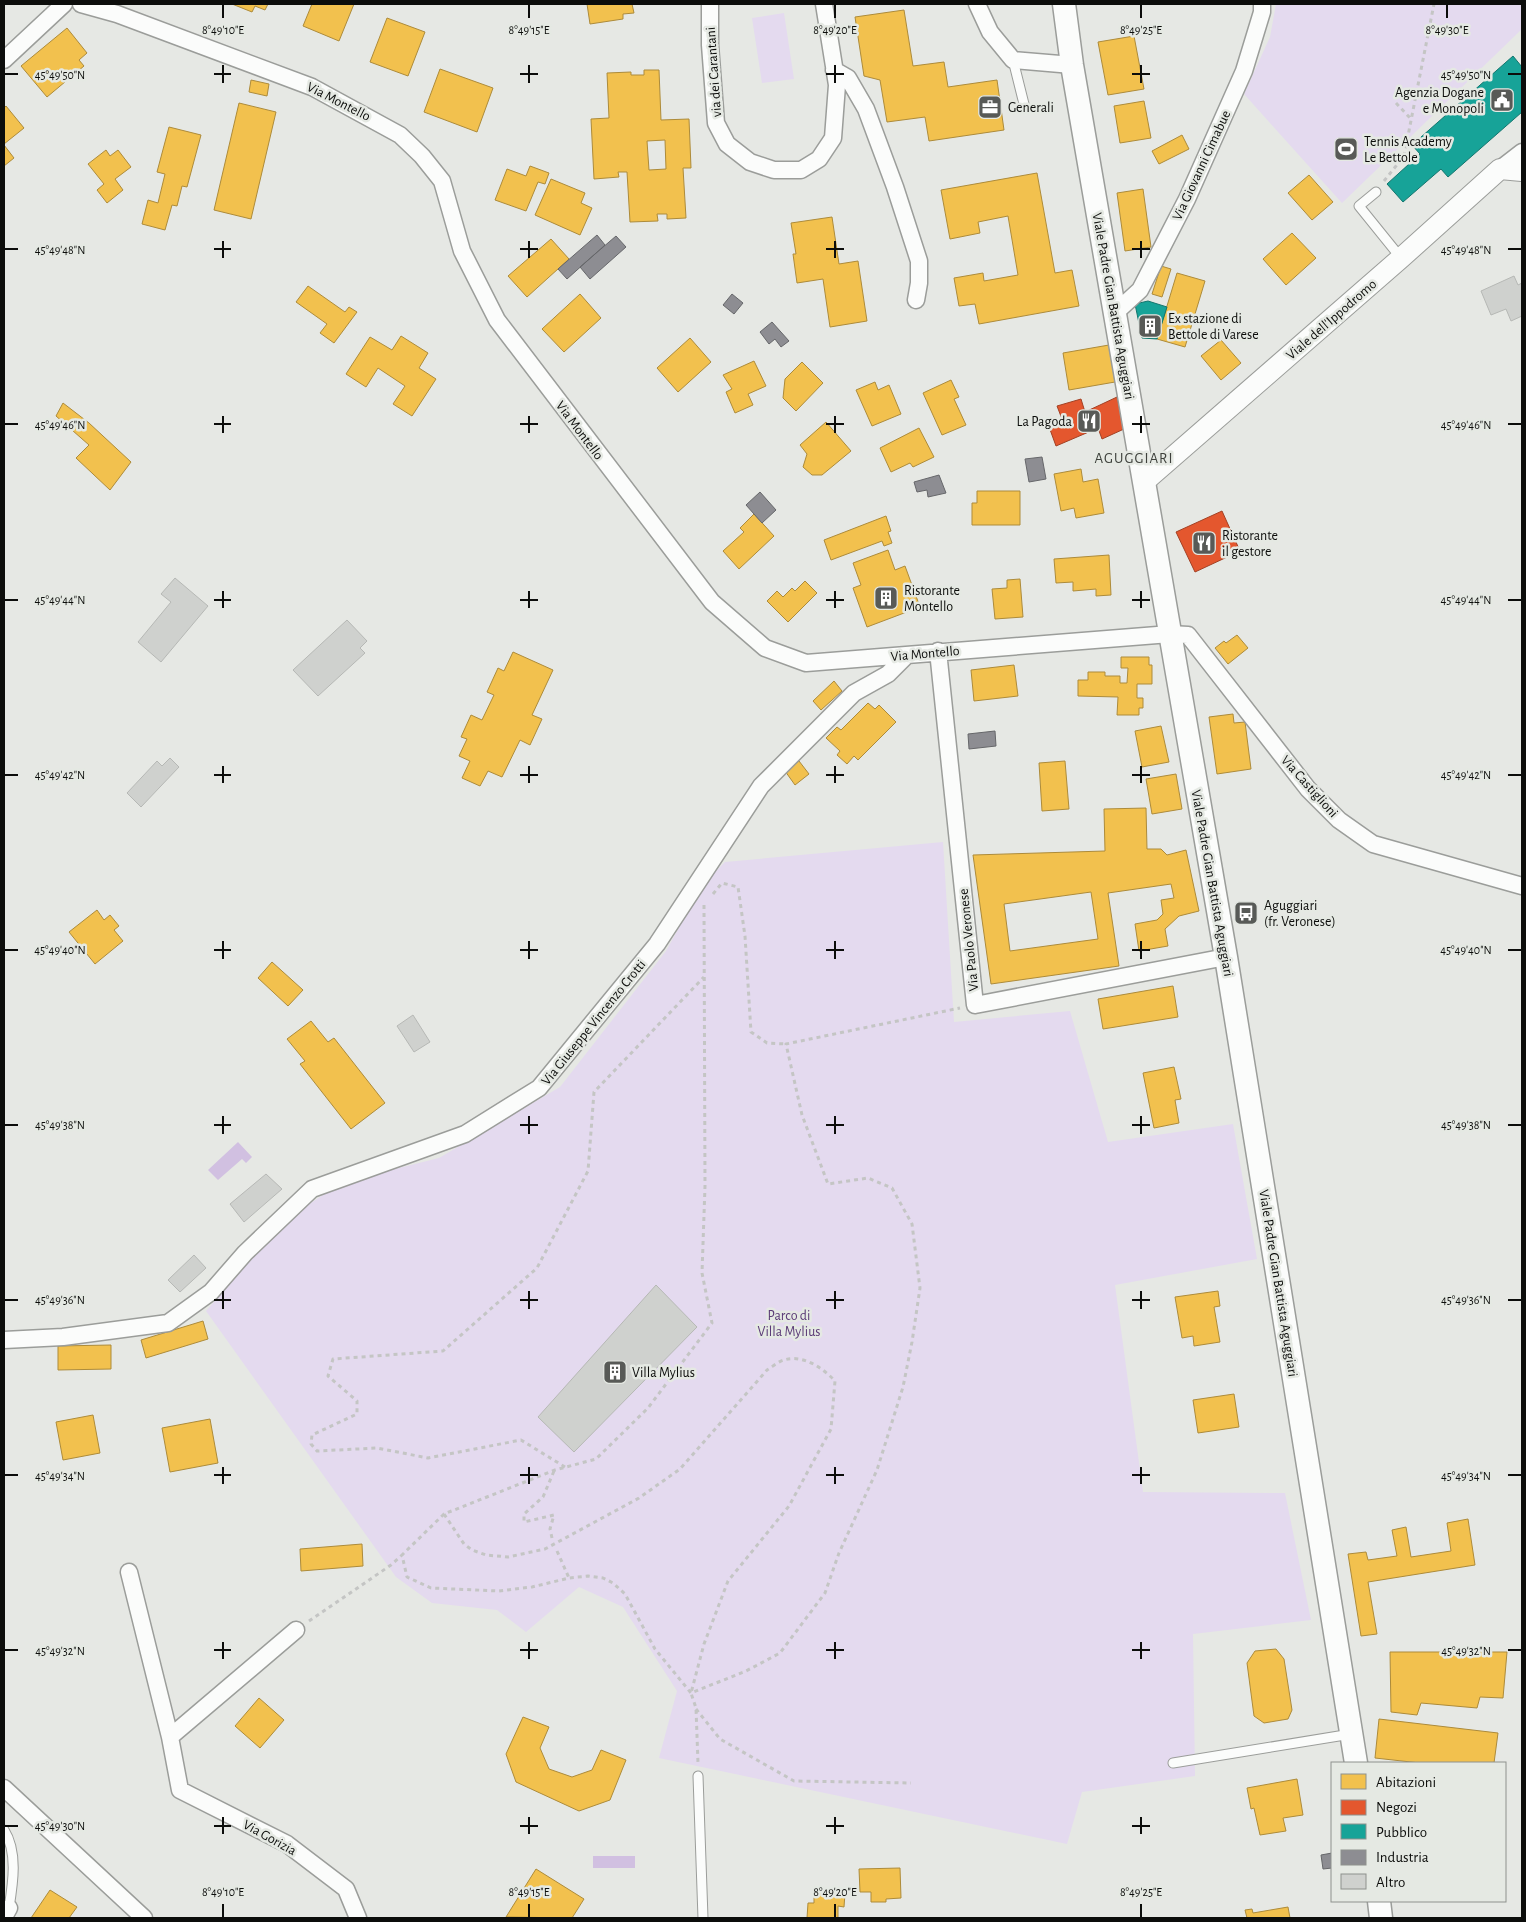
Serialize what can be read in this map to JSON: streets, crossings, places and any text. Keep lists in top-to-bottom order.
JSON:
{
  "streets": {
    "main road": ["Viale Padre Gian Battista Aguggiari"],
    "street": [
      "via dei Carantani",
      "Via Montello",
      "Via Giovanni Cimabue",
      "Viale dell'Ippodromo",
      "Via Castiglioni",
      "Via Paolo Veronese",
      "Via Giuseppe Vincenzo Crotti",
      "Via Gorizia"
    ]
  },
  "crossings": [
    ["Via Montello", "Viale Padre Gian Battista Aguggiari"],
    ["Via Montello", "Via Castiglioni"],
    ["Via Montello", "Via Paolo Veronese"],
    ["Via Montello", "Via Giuseppe Vincenzo Crotti"],
    ["Via Giovanni Cimabue", "Viale Padre Gian Battista Aguggiari"],
    ["Viale Padre Gian Battista Aguggiari", "Viale dell'Ippodromo"],
    ["Viale Padre Gian Battista Aguggiari", "Via Castiglioni"],
    ["Viale Padre Gian Battista Aguggiari", "Via Paolo Veronese"]
  ],
  "districts": ["AGUGGIARI"],
  "parks": ["Parco di Villa Mylius"],
  "places": {
    "public building": ["Agenzia Dogane e Monopoli"],
    "office": ["Generali"],
    "sports": ["Tennis Academy Le Bettole"],
    "building": ["Ex stazione di Bettole di Varese", "Ristorante Montello", "Villa Mylius"],
    "restaurant": ["La Pagoda", "Ristorante il gestore"],
    "bus stop": ["Aguggiari (fr. Veronese)"]
  },
  "legend": [
    "Abitazioni",
    "Negozi",
    "Pubblico",
    "Industria",
    "Altro"
  ],
  "coordinates": [
    "8°49'10\"E",
    "8°49'15\"E",
    "8°49'20\"E",
    "8°49'25\"E",
    "8°49'30\"E",
    "45°49'50\"N",
    "45°49'48\"N",
    "45°49'46\"N",
    "45°49'44\"N",
    "45°49'42\"N",
    "45°49'40\"N",
    "45°49'38\"N",
    "45°49'36\"N",
    "45°49'34\"N",
    "45°49'32\"N",
    "45°49'30\"N"
  ]
}
